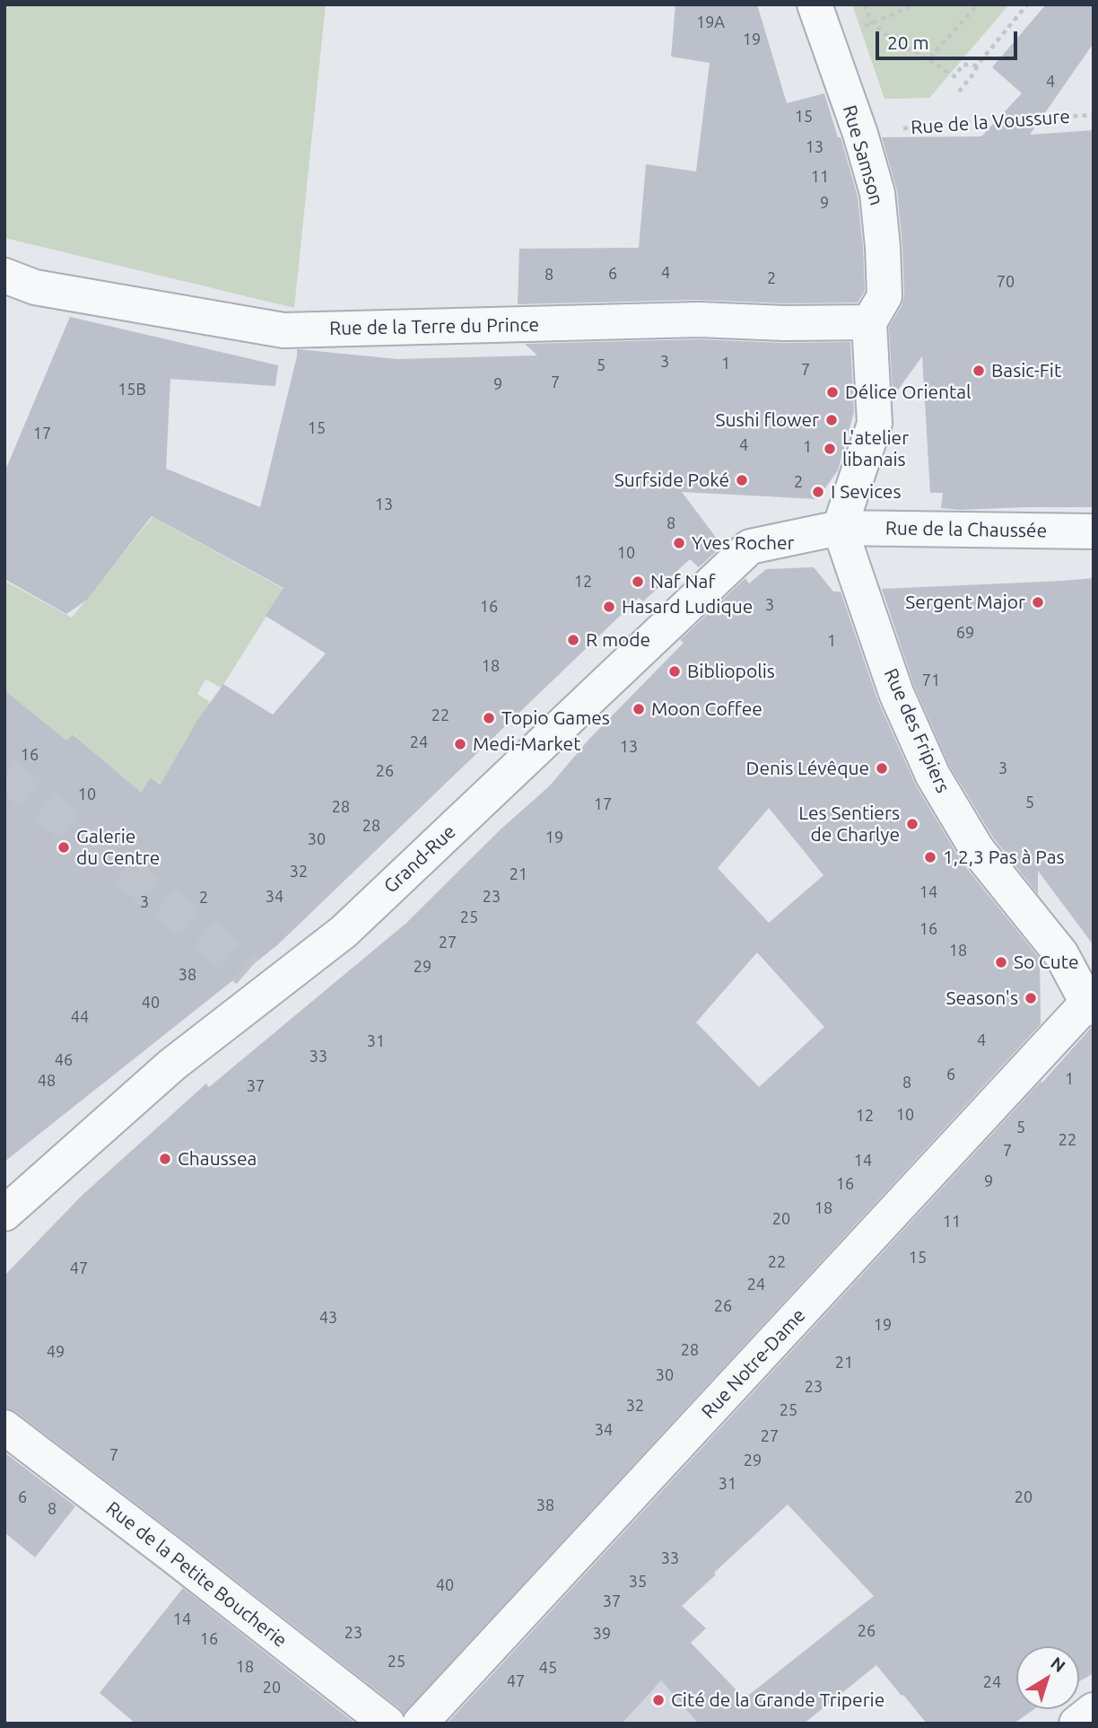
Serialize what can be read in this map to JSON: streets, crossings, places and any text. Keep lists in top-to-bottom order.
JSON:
{
  "streets": {
    "street": [
      "Rue Samson",
      "Rue de la Terre du Prince",
      "Rue de la Chaussée",
      "Rue des Fripiers",
      "Grand-Rue",
      "Rue Notre-Dame",
      "Rue de la Petite Boucherie"
    ],
    "path": ["Rue de la Voussure"]
  },
  "crossings": [
    ["Rue Samson", "Rue de la Terre du Prince"],
    ["Rue de la Chaussée", "Rue des Fripiers"],
    ["Rue de la Chaussée", "Grand-Rue"],
    ["Rue des Fripiers", "Grand-Rue"],
    ["Rue des Fripiers", "Rue Notre-Dame"]
  ],
  "places": [
    "Basic-Fit",
    "Délice Oriental",
    "Sushi flower",
    "L'atelier libanais",
    "Surfside Poké",
    "I Sevices",
    "Yves Rocher",
    "Naf Naf",
    "Sergent Major",
    "Hasard Ludique",
    "R mode",
    "Bibliopolis",
    "Moon Coffee",
    "Topio Games",
    "Medi-Market",
    "Denis Lévêque",
    "Les Sentiers de Charlye",
    "Galerie du Centre",
    "1,2,3 Pas à Pas",
    "So Cute",
    "Season's",
    "Chaussea",
    "Cité de la Grande Triperie"
  ],
  "house_numbers": [
    "19A",
    "19",
    "4",
    "15",
    "13",
    "11",
    "9",
    "4",
    "6",
    "8",
    "2",
    "70",
    "3",
    "1",
    "5",
    "7",
    "7",
    "9",
    "15B",
    "15",
    "17",
    "4",
    "1",
    "2",
    "13",
    "8",
    "10",
    "12",
    "3",
    "16",
    "69",
    "1",
    "18",
    "71",
    "22",
    "24",
    "13",
    "16",
    "3",
    "26",
    "10",
    "5",
    "17",
    "28",
    "28",
    "19",
    "30",
    "32",
    "21",
    "14",
    "34",
    "23",
    "2",
    "3",
    "25",
    "16",
    "27",
    "18",
    "29",
    "38",
    "40",
    "44",
    "4",
    "31",
    "33",
    "46",
    "6",
    "1",
    "48",
    "8",
    "37",
    "10",
    "12",
    "5",
    "22",
    "7",
    "14",
    "9",
    "16",
    "18",
    "20",
    "11",
    "15",
    "22",
    "47",
    "24",
    "26",
    "43",
    "19",
    "28",
    "49",
    "21",
    "30",
    "23",
    "32",
    "25",
    "34",
    "27",
    "7",
    "29",
    "31",
    "6",
    "20",
    "38",
    "8",
    "33",
    "35",
    "40",
    "37",
    "14",
    "26",
    "23",
    "39",
    "16",
    "25",
    "18",
    "45",
    "47",
    "24",
    "20"
  ],
  "scale_bar": "20 m",
  "north": "top right"
}
